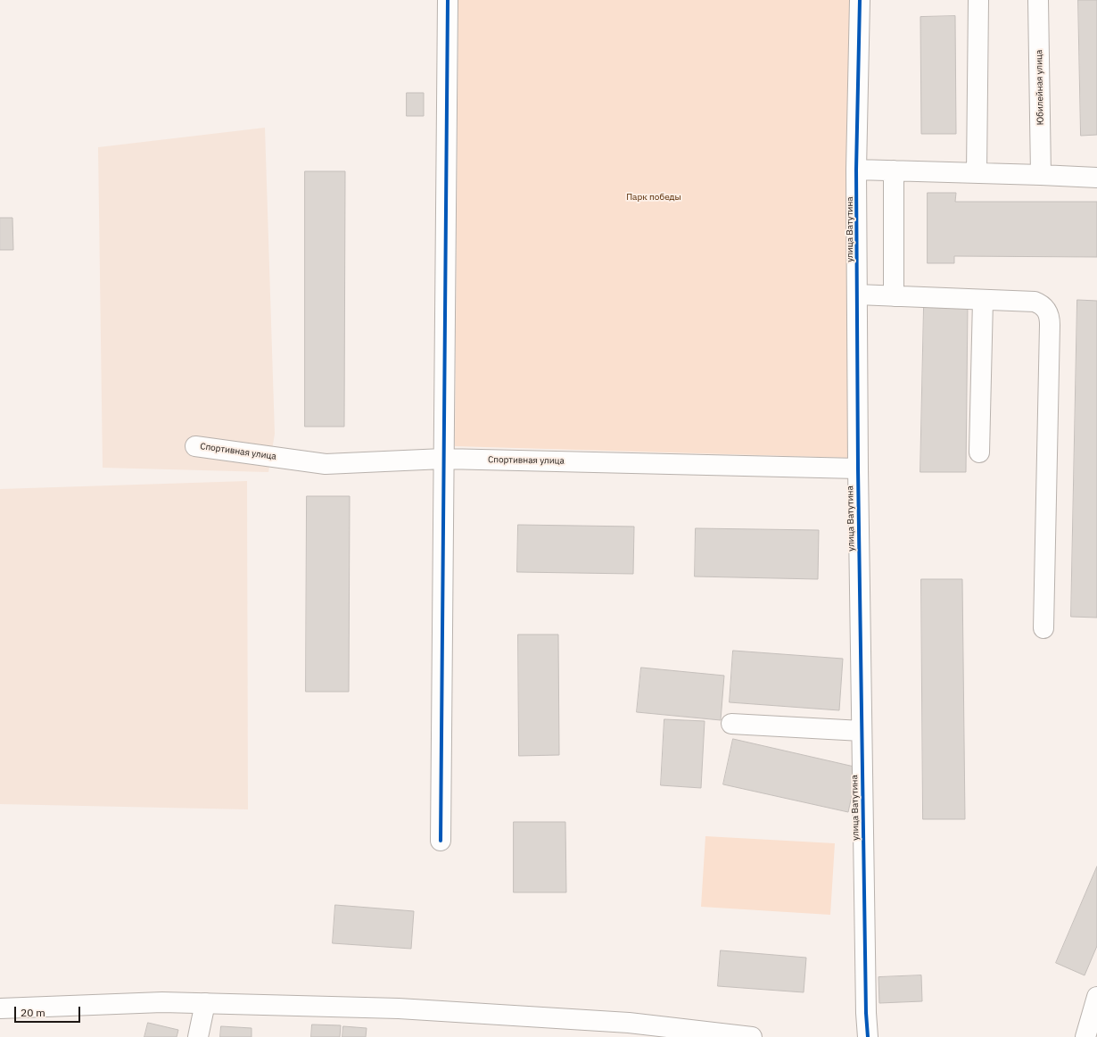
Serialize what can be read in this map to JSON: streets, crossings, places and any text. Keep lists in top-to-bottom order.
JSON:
{
  "streets": {
    "street": ["Юбилейная улица", "улица Ватутина", "Спортивная улица"]
  },
  "crossings": [
    ["улица Ватутина", "Спортивная улица"]
  ],
  "parks": ["Парк победы"],
  "scale_bar": "20 m"
}
